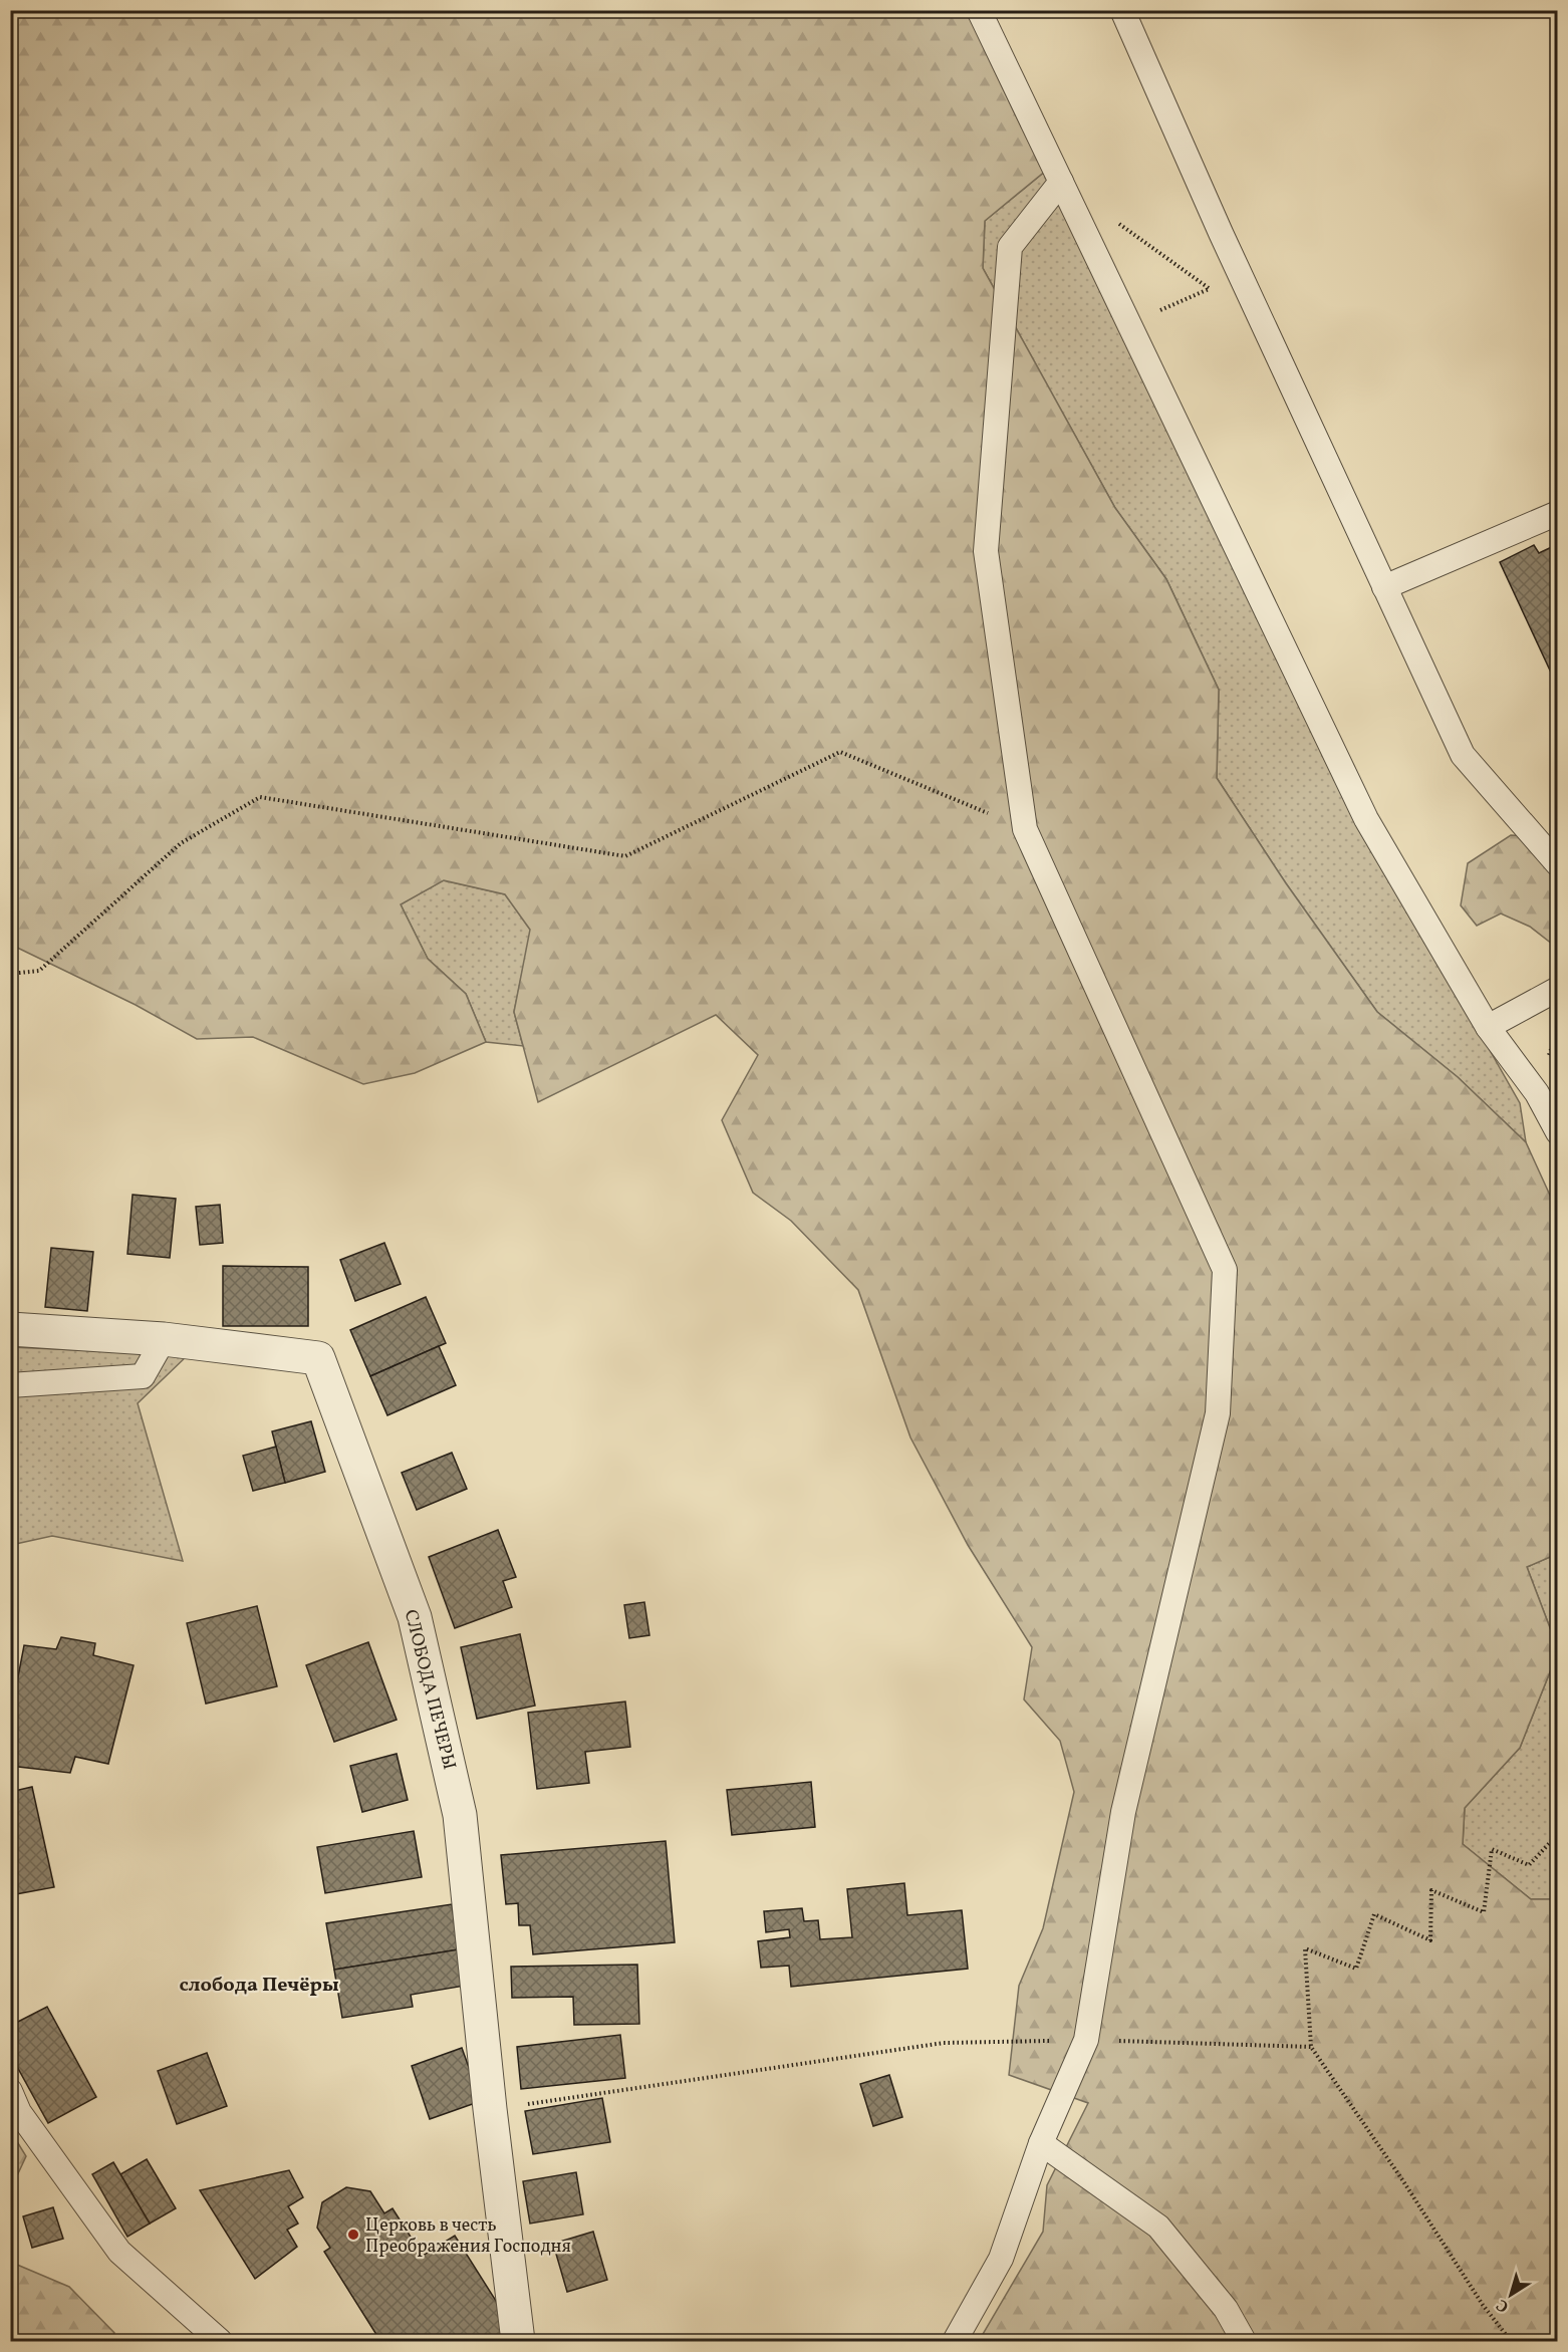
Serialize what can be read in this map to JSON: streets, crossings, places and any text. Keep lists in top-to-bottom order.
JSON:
{
  "streets": {
    "street": ["СЛОБОДА ПЕЧЕРЫ"]
  },
  "districts": ["слобода Печёры"],
  "places": ["Церковь в честь Преображения Господня"],
  "north": "bottom left"
}
